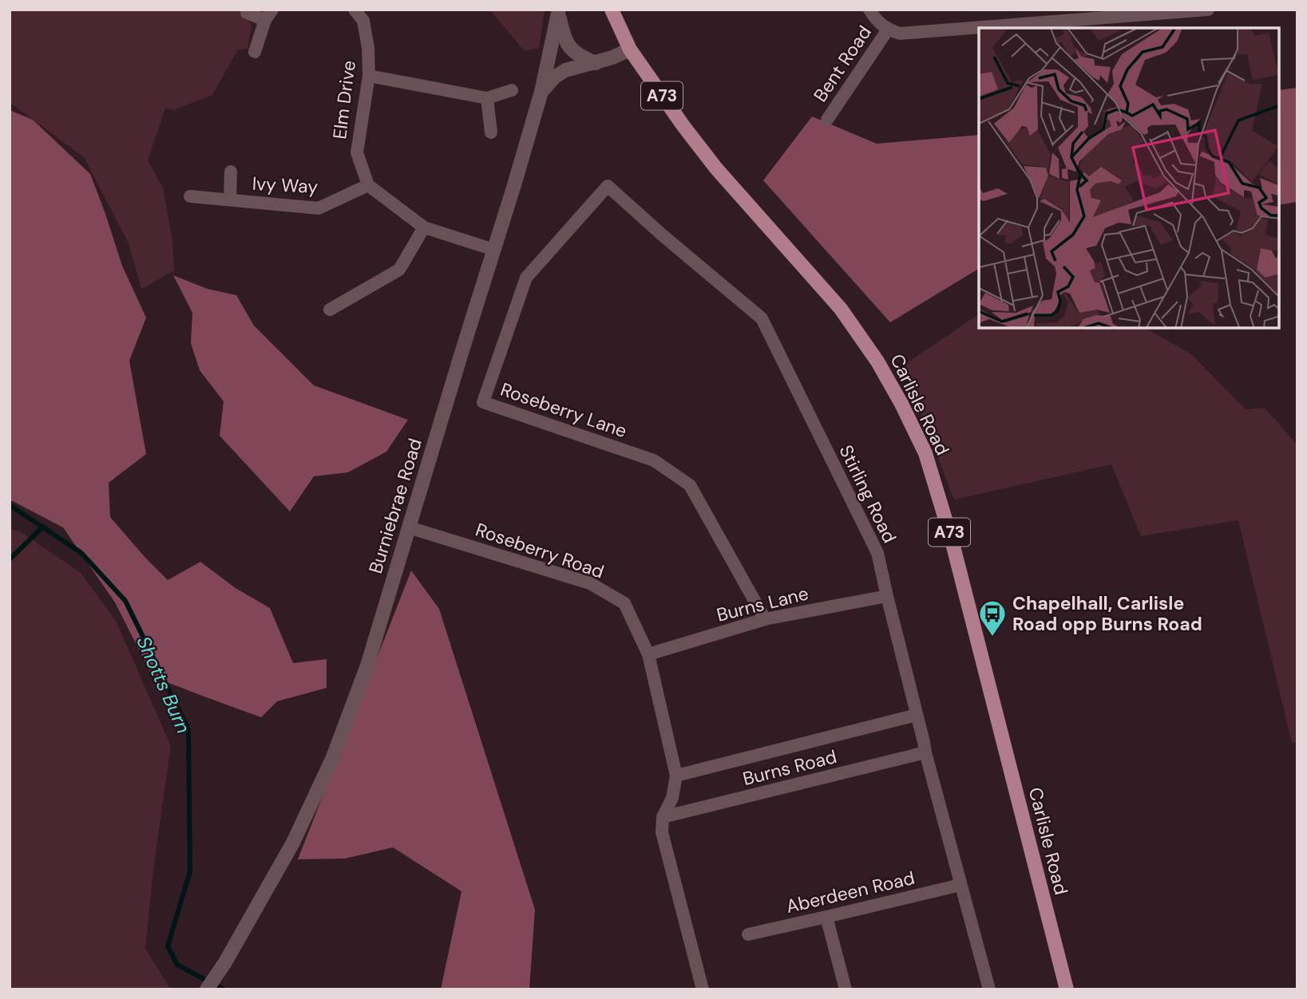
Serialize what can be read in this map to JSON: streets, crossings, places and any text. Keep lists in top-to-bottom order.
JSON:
{
  "streets": {
    "main road": ["A73", "Carlisle Road"],
    "street": [
      "Bent Road",
      "Elm Drive",
      "Ivy Way",
      "Roseberry Lane",
      "Stirling Road",
      "Burniebrae Road",
      "Roseberry Road",
      "Burns Lane",
      "Burns Road",
      "Aberdeen Road"
    ]
  },
  "crossings": [
    ["Elm Drive", "Ivy Way"],
    ["Roseberry Lane", "Stirling Road"],
    ["Roseberry Lane", "Burns Lane"],
    ["Stirling Road", "Burns Lane"],
    ["Stirling Road", "Burns Road"],
    ["Stirling Road", "Aberdeen Road"],
    ["Burniebrae Road", "Roseberry Road"],
    ["Roseberry Road", "Burns Lane"],
    ["Roseberry Road", "Burns Road"]
  ],
  "water": ["Shotts Burn"],
  "places": {
    "bus stop": ["Chapelhall, Carlisle Road opp Burns Road"]
  }
}
